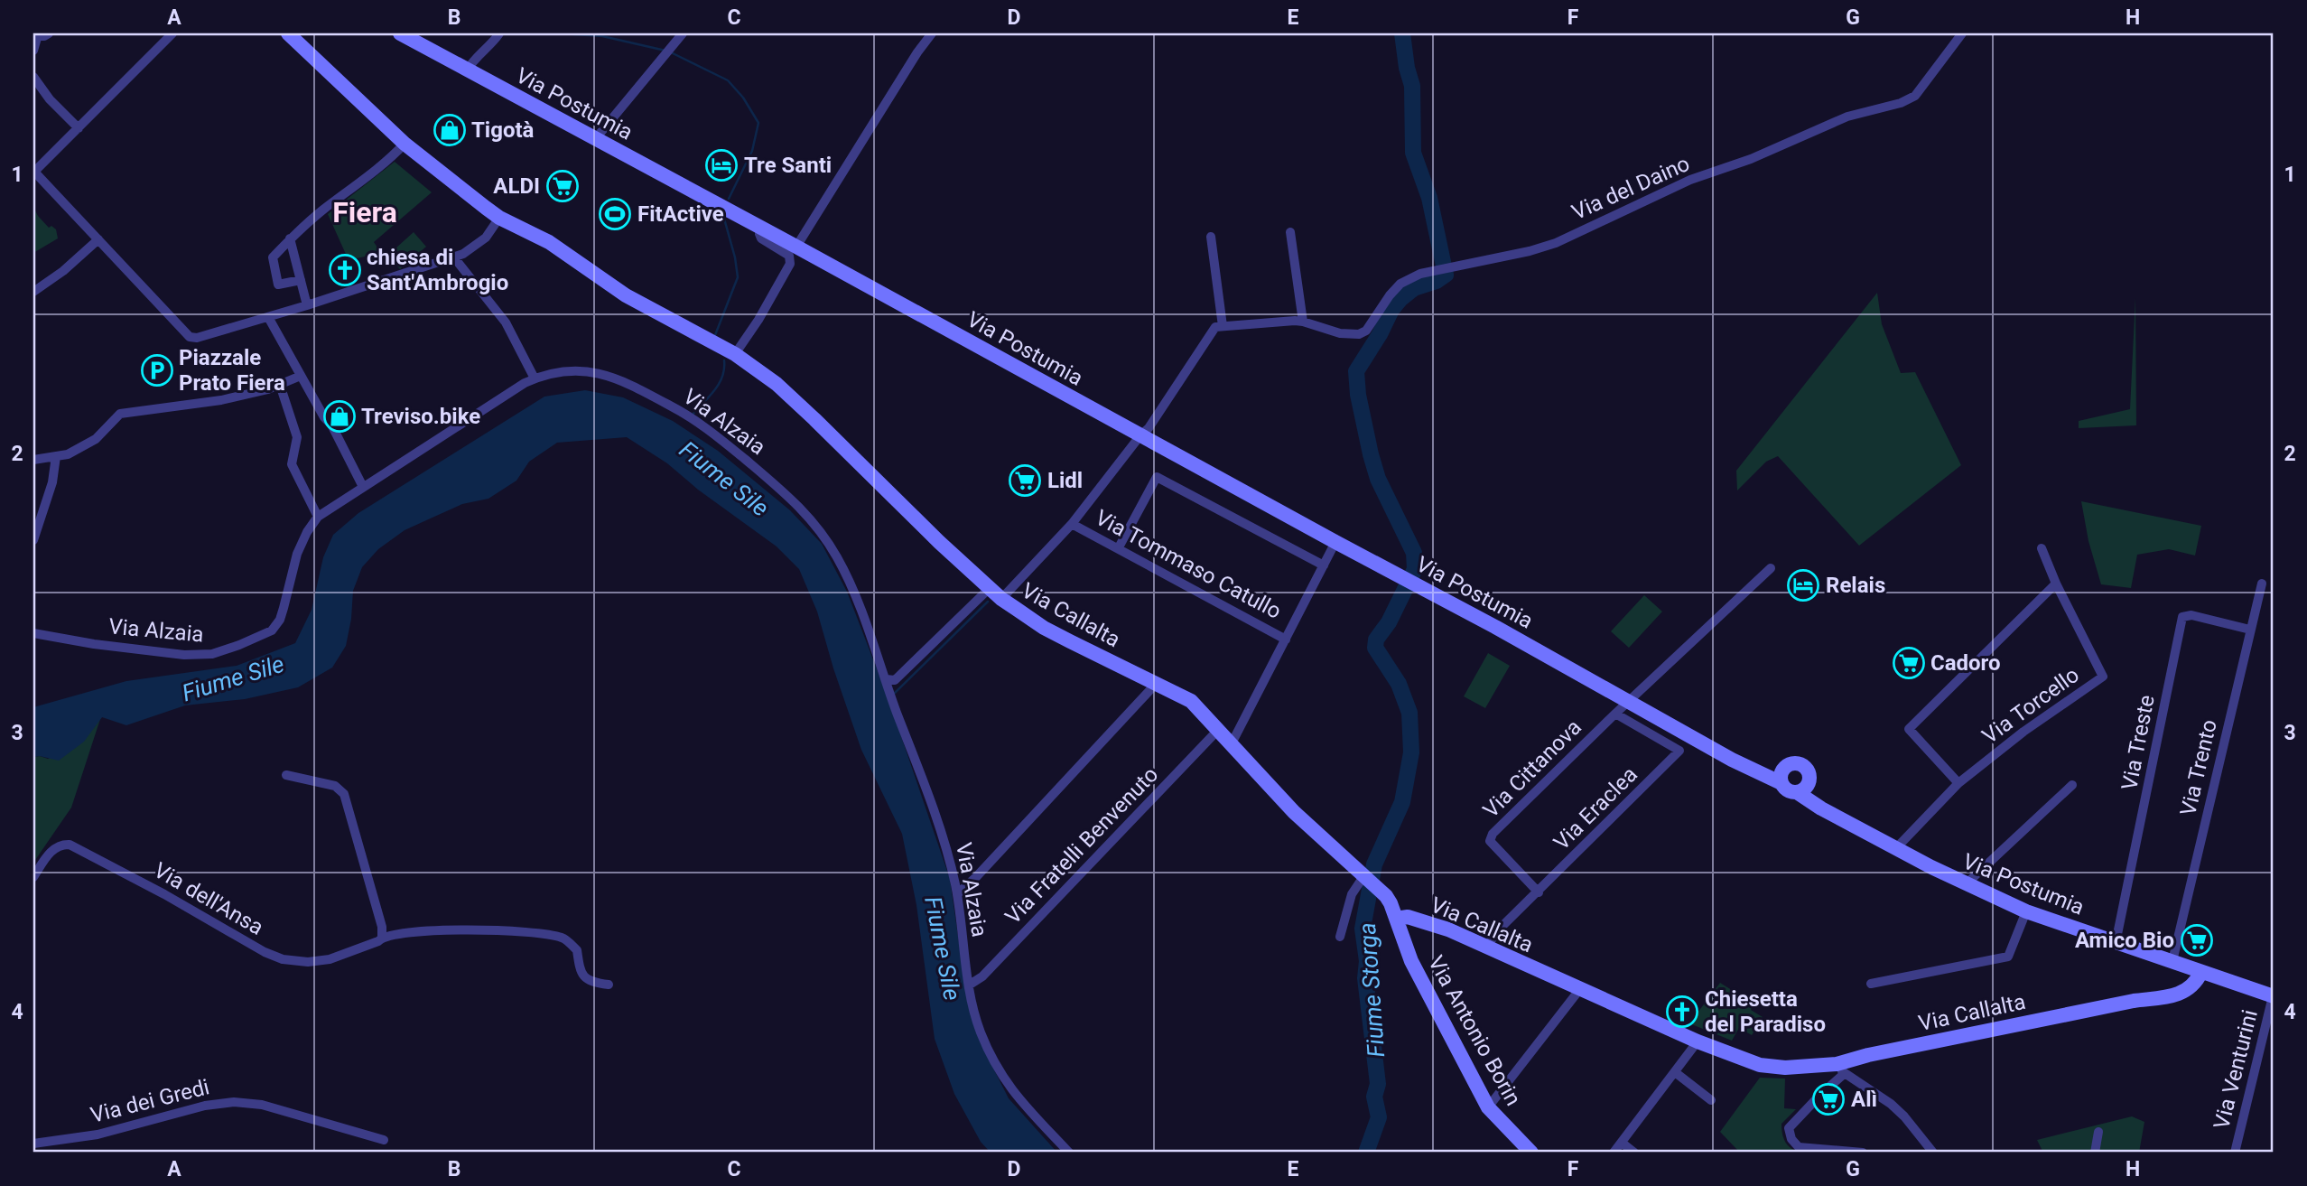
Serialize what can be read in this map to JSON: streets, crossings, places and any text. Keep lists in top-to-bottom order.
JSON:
{
  "streets": {
    "street": [
      "Via Postumia",
      "Via del Daino",
      "Via Alzaia",
      "Via Tommaso Catullo",
      "Via Callalta",
      "Via Torcello",
      "Via Treste",
      "Via Trento",
      "Via Cittanova",
      "Via Eraclea",
      "Via Fratelli Benvenuto",
      "Via dell'Ansa",
      "Via Antonio Borin",
      "Via Venturini",
      "Via dei Gredi"
    ]
  },
  "crossings": [
    ["Via Postumia", "Via Callalta"],
    ["Via Postumia", "Via Torcello"],
    ["Via Postumia", "Via Treste"],
    ["Via Postumia", "Via Trento"],
    ["Via Postumia", "Via Cittanova"],
    ["Via Alzaia", "Via Fratelli Benvenuto"],
    ["Via Callalta", "Via Eraclea"],
    ["Via Callalta", "Via Fratelli Benvenuto"],
    ["Via Callalta", "Via Antonio Borin"],
    ["Via Treste", "Via Trento"],
    ["Via Cittanova", "Via Eraclea"]
  ],
  "districts": ["Fiera"],
  "water": ["Fiume Sile", "Fiume Storga"],
  "places": {
    "shop": ["Tigotà", "Treviso.bike"],
    "hotel": ["Tre Santi", "Relais"],
    "supermarket": [
      "ALDI",
      "Lidl",
      "Cadoro",
      "Amico Bio",
      "Alì"
    ],
    "sports": ["FitActive"],
    "church": ["chiesa di Sant'Ambrogio", "Chiesetta del Paradiso"],
    "parking": ["Piazzale Prato Fiera"]
  },
  "grid": {
    "columns": [
      "A",
      "B",
      "C",
      "D",
      "E",
      "F",
      "G",
      "H"
    ],
    "rows": [
      "1",
      "2",
      "3",
      "4"
    ]
  }
}
